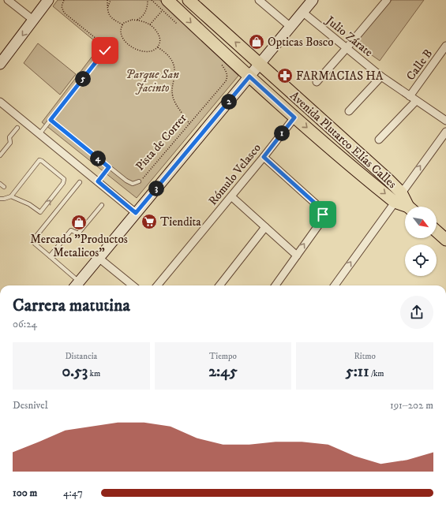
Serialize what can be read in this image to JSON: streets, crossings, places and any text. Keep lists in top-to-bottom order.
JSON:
{
  "streets": {
    "main road": ["Avenida Plutarco Elías Calles"],
    "street": ["Julio Zárate", "Calle B", "Rómulo Velasco"],
    "lane": ["Pista de Correr"]
  },
  "crossings": [
    ["Julio Zárate", "Calle B"],
    ["Avenida Plutarco Elías Calles", "Rómulo Velasco"]
  ],
  "parks": ["Parque San Jacinto"],
  "places": {
    "shop": ["Opticas Bosco", "Mercado \"Productos Metalicos\""],
    "pharmacy": ["FARMACIAS HA"],
    "supermarket": ["Tiendita"]
  },
  "north": "bottom right",
  "page": {
    "pins": [
      "5",
      "2",
      "1",
      "4",
      "3"
    ],
    "heading": ["Carrera matutina", "06:24"],
    "stats": [
      ["Distancia", "0.53 km"],
      ["Tiempo", "2:45"],
      ["Ritmo", "5:11 /km"]
    ],
    "chart": ["Desnivel", "191–202 m"],
    "list": [
      {
        "name": "100 m",
        "note": "4:47"
      }
    ]
  }
}
